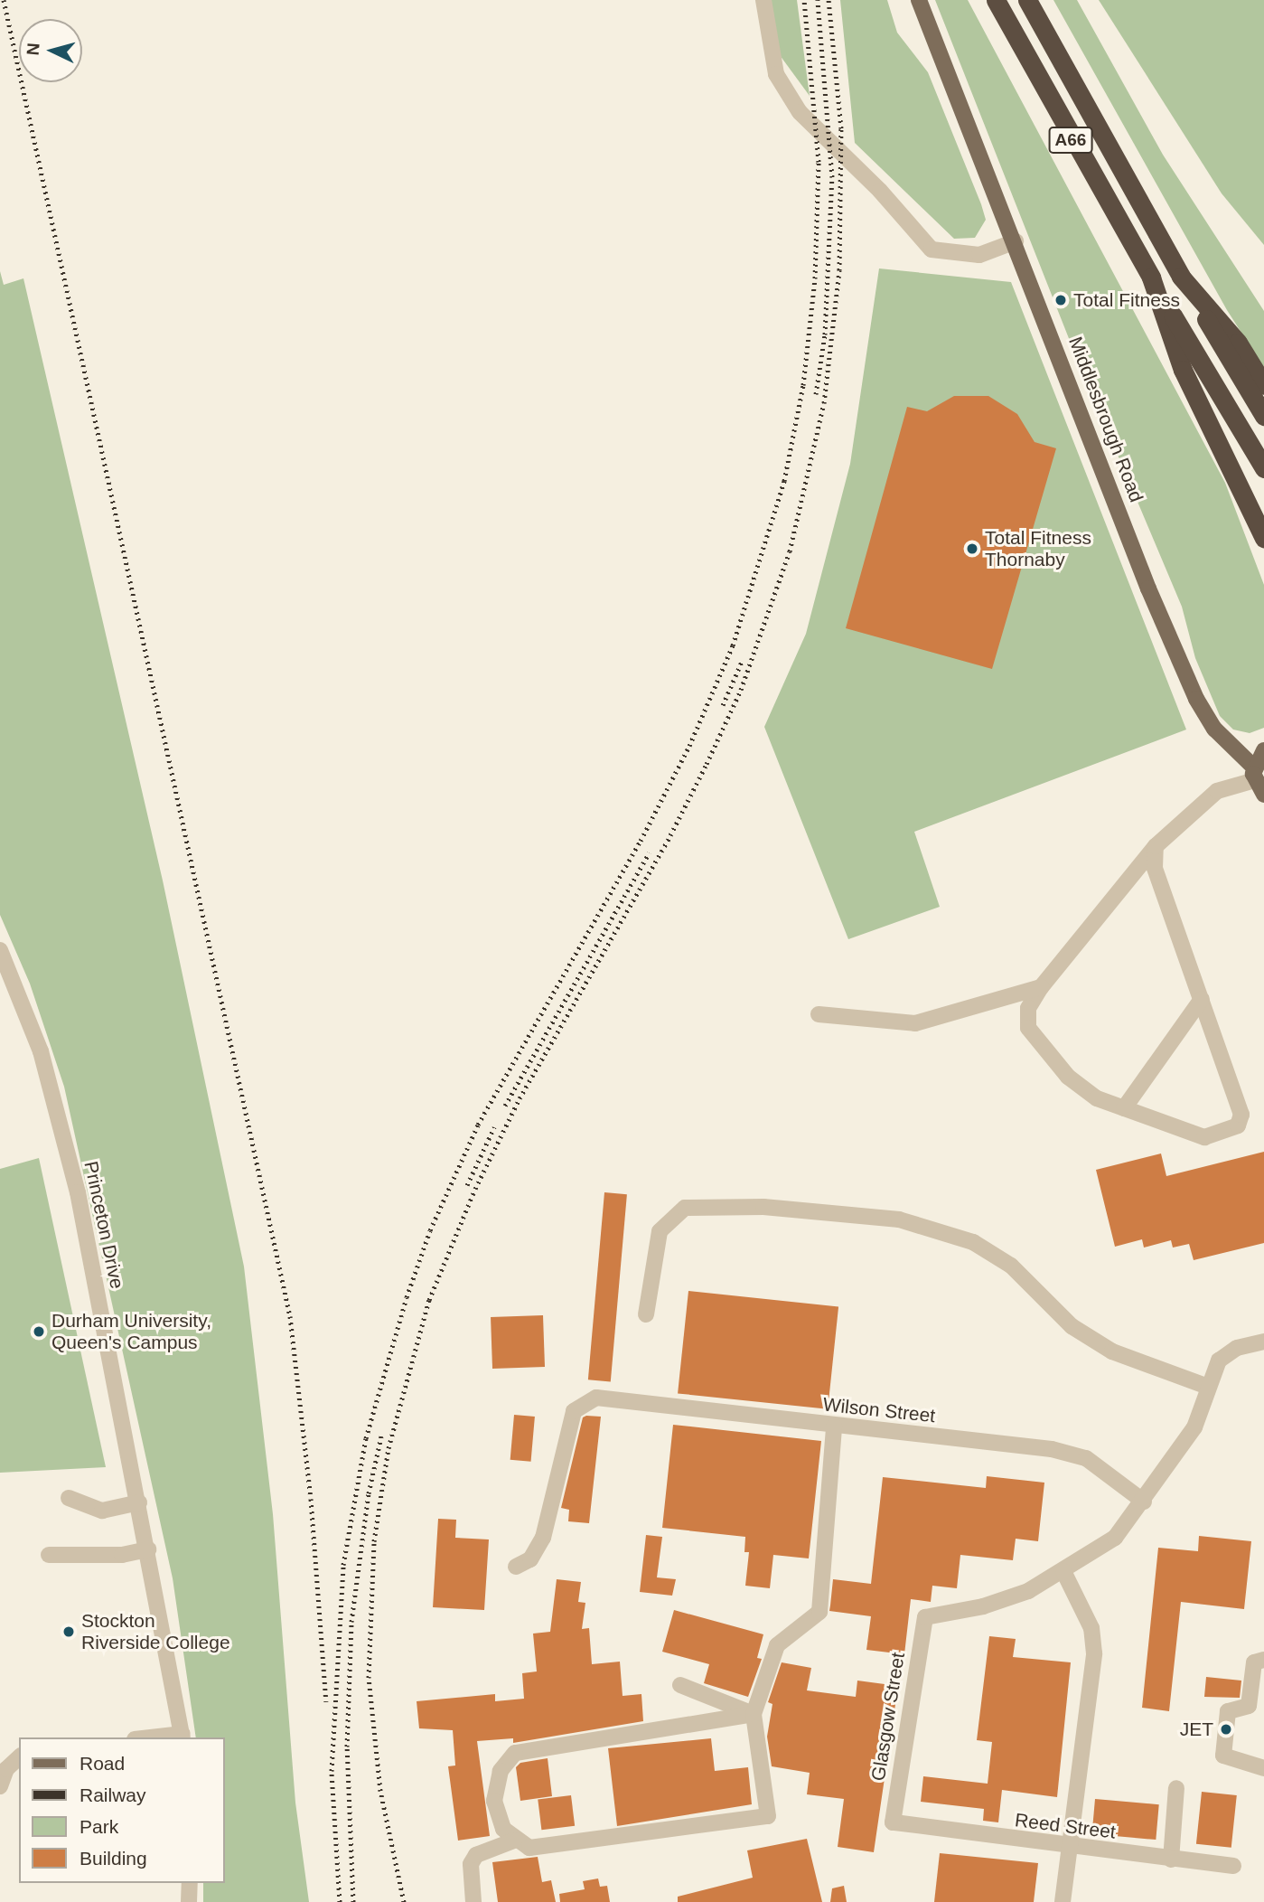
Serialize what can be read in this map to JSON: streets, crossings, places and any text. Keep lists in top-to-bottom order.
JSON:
{
  "streets": {
    "highway": ["A66"],
    "main road": ["Middlesbrough Road"],
    "street": [
      "Princeton Drive",
      "Wilson Street",
      "Glasgow Street",
      "Reed Street"
    ]
  },
  "crossings": [
    ["Glasgow Street", "Reed Street"]
  ],
  "places": [
    "Total Fitness",
    "Total Fitness Thornaby",
    "Durham University, Queen's Campus",
    "Stockton Riverside College",
    "JET"
  ],
  "legend": [
    "Road",
    "Railway",
    "Park",
    "Building"
  ],
  "north": "left"
}
